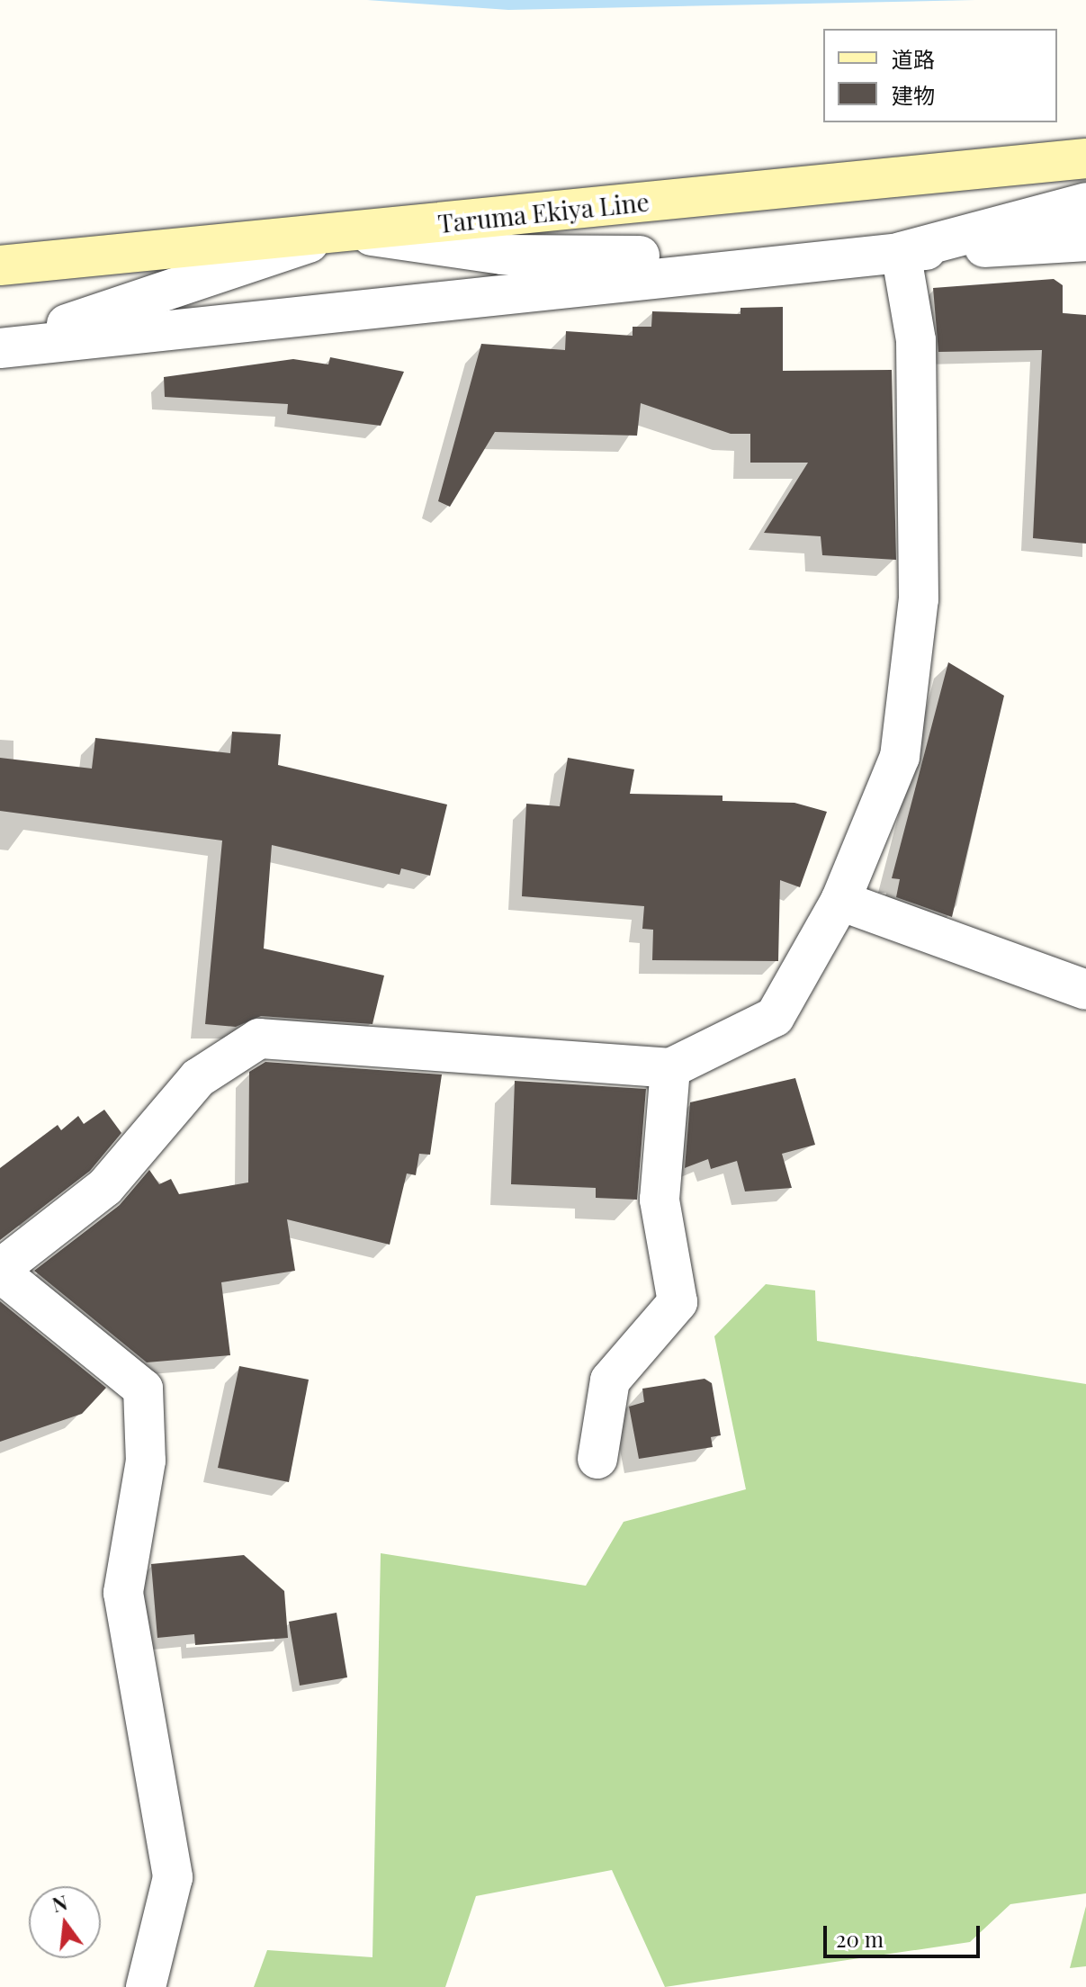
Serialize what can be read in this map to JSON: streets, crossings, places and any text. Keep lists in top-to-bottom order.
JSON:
{
  "streets": {
    "main road": ["Taruma Ekiya Line"]
  },
  "legend": ["道路", "建物"],
  "scale_bar": "20 m",
  "north": "top"
}
